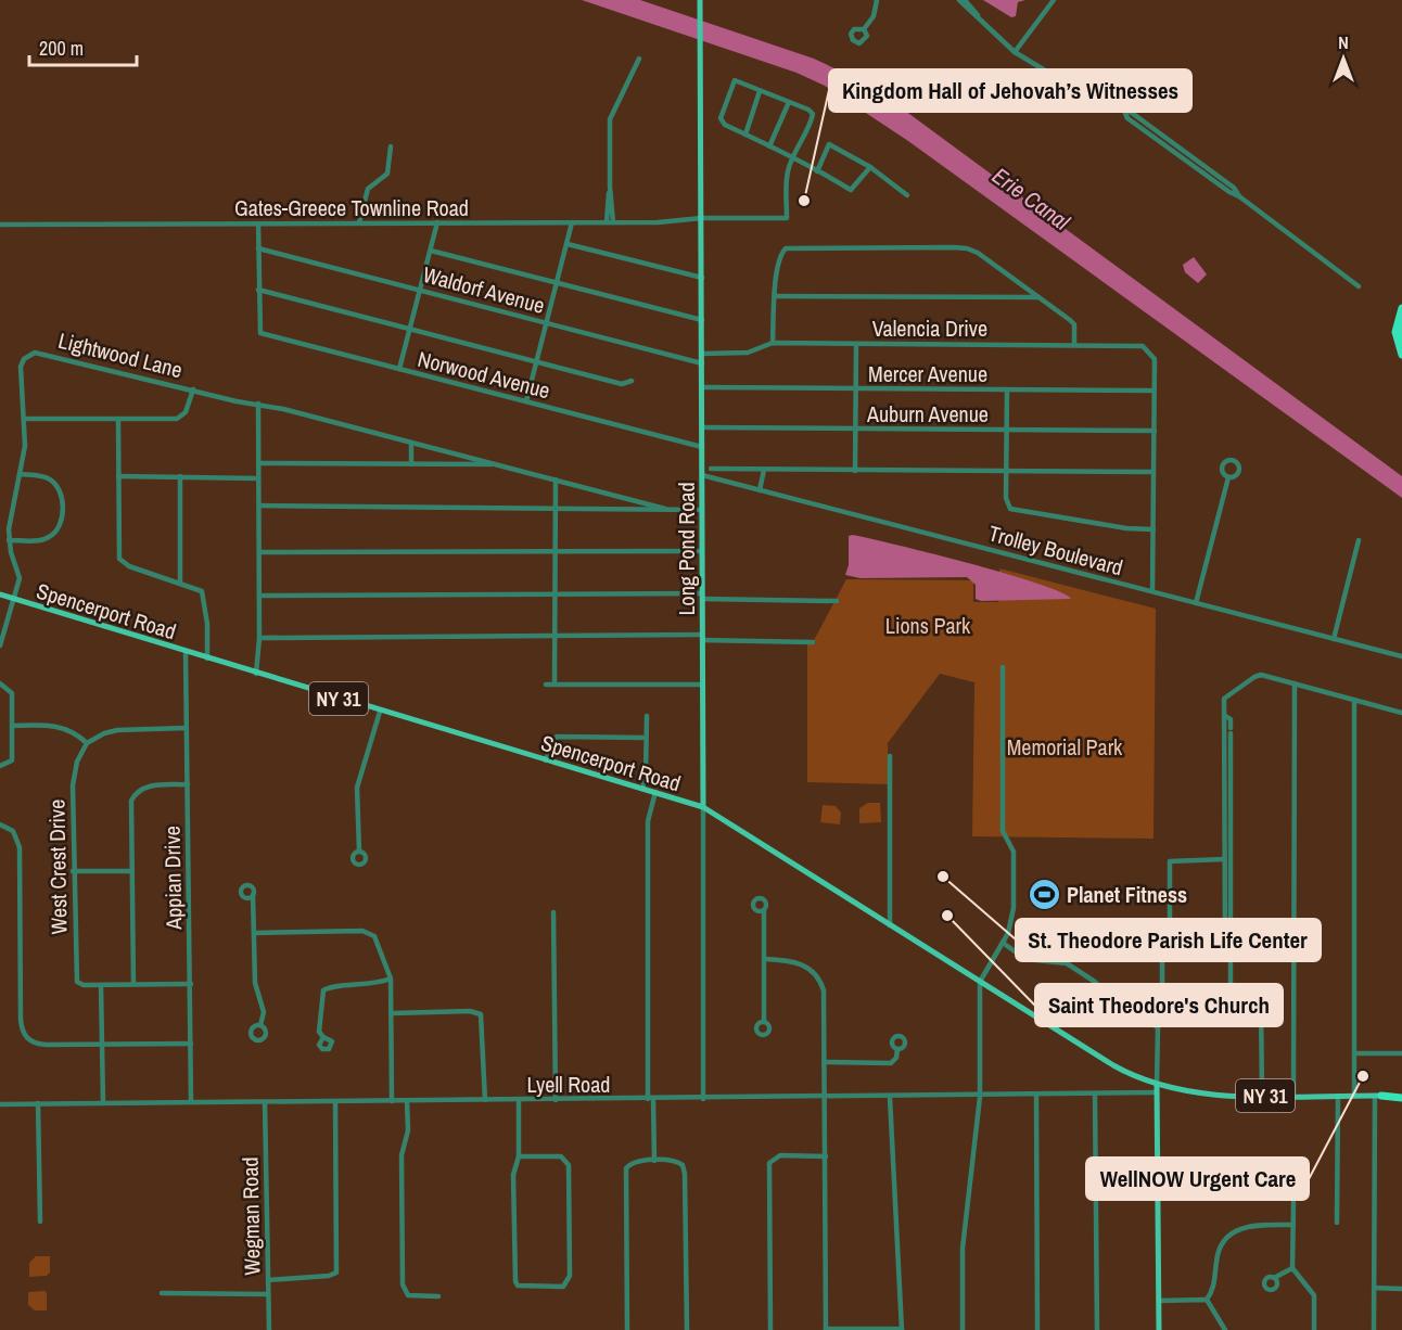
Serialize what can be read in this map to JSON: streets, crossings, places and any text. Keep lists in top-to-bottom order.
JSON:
{
  "streets": {
    "main road": ["Long Pond Road", "Spencerport Road", "NY 31"],
    "street": [
      "Gates-Greece Townline Road",
      "Waldorf Avenue",
      "Valencia Drive",
      "Lightwood Lane",
      "Mercer Avenue",
      "Norwood Avenue",
      "Auburn Avenue",
      "Trolley Boulevard",
      "West Crest Drive",
      "Appian Drive",
      "Lyell Road",
      "Wegman Road"
    ]
  },
  "crossings": [
    ["Gates-Greece Townline Road", "Long Pond Road"],
    ["Waldorf Avenue", "Long Pond Road"],
    ["Valencia Drive", "Mercer Avenue"],
    ["Valencia Drive", "Long Pond Road"],
    ["Lightwood Lane", "Spencerport Road"],
    ["Mercer Avenue", "Long Pond Road"],
    ["Norwood Avenue", "Long Pond Road"],
    ["Auburn Avenue", "Long Pond Road"],
    ["Long Pond Road", "Trolley Boulevard"],
    ["Long Pond Road", "Spencerport Road"],
    ["Long Pond Road", "Lyell Road"],
    ["Spencerport Road", "NY 31"],
    ["Spencerport Road", "Appian Drive"],
    ["West Crest Drive", "Appian Drive"],
    ["Appian Drive", "Lyell Road"],
    ["Lyell Road", "Wegman Road"]
  ],
  "water": ["Erie Canal"],
  "parks": ["Lions Park", "Memorial Park"],
  "places": {
    "other": [
      "Kingdom Hall of Jehovah’s Witnesses",
      "St. Theodore Parish Life Center",
      "Saint Theodore's Church",
      "WellNOW Urgent Care"
    ],
    "sports": ["Planet Fitness"]
  },
  "scale_bar": "200 m",
  "north": "top"
}
